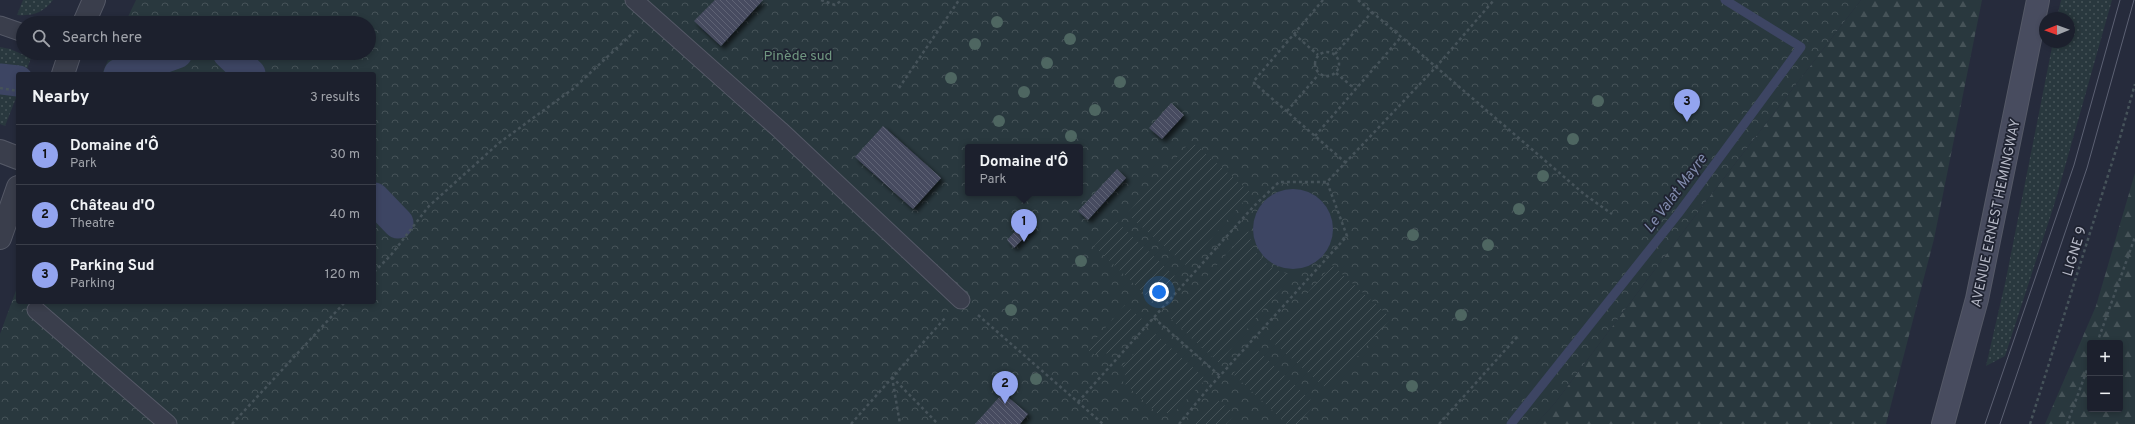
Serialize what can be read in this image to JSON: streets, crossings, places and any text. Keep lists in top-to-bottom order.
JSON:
{
  "streets": {
    "main road": ["AVENUE ERNEST HEMINGWAY"],
    "path": ["LIGNE 9"]
  },
  "water": ["Le Valat Mayre"],
  "parks": ["Pinède sud"],
  "north": "left",
  "page": {
    "search": "Search here",
    "heading": ["Nearby", "3 results"],
    "pins": ["3", "1", "2"],
    "list": [
      {
        "mark": "1",
        "name": "Domaine d'Ô",
        "note": "Park",
        "value": "30 m"
      },
      {
        "mark": "2",
        "name": "Château d'O",
        "note": "Theatre",
        "value": "40 m"
      },
      {
        "mark": "3",
        "name": "Parking Sud",
        "note": "Parking",
        "value": "120 m"
      }
    ],
    "popup": ["Domaine d'Ô", "Park"],
    "map_buttons": ["+", "−"]
  }
}
